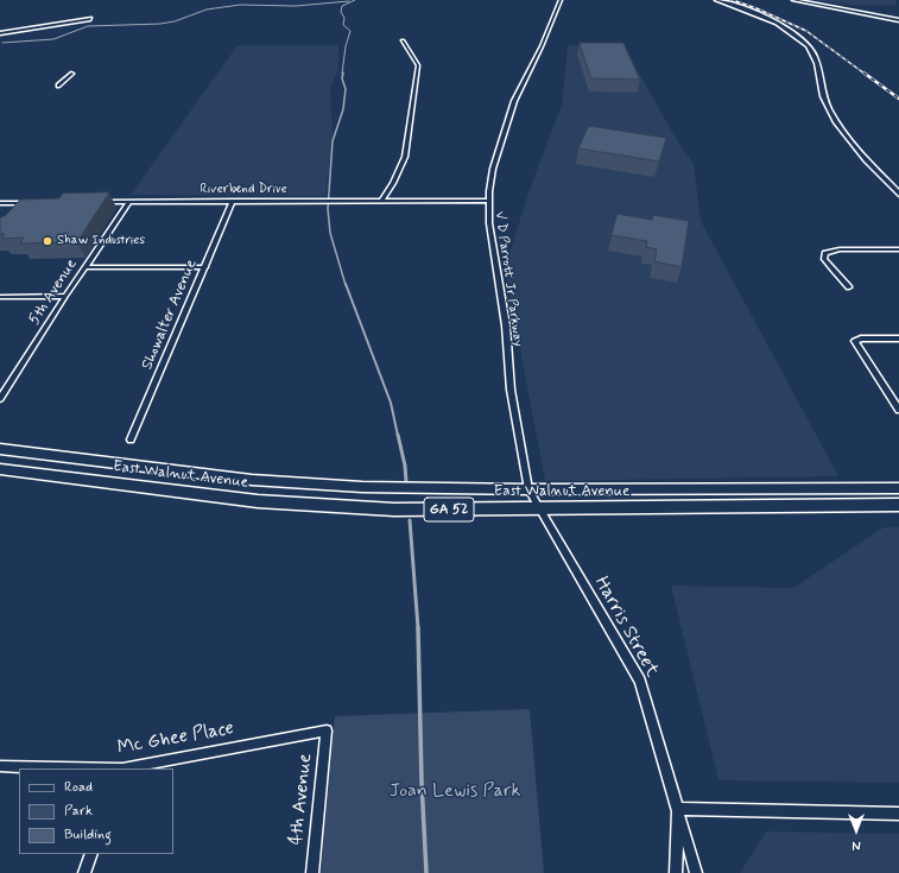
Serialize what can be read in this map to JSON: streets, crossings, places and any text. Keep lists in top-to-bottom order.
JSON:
{
  "streets": {
    "main road": ["East Walnut Avenue", "GA 52"],
    "street": [
      "Riverbend Drive",
      "V D Parrott Jr Parkway",
      "5th Avenue",
      "Showalter Avenue",
      "Harris Street",
      "Mc Ghee Place",
      "4th Avenue"
    ]
  },
  "crossings": [
    ["Riverbend Drive", "V D Parrott Jr Parkway"],
    ["Riverbend Drive", "5th Avenue"],
    ["Riverbend Drive", "Showalter Avenue"],
    ["V D Parrott Jr Parkway", "East Walnut Avenue"],
    ["V D Parrott Jr Parkway", "Harris Street"],
    ["East Walnut Avenue", "Harris Street"],
    ["Mc Ghee Place", "4th Avenue"]
  ],
  "parks": ["Joan Lewis Park"],
  "places": ["Shaw Industries"],
  "legend": ["Road", "Park", "Building"],
  "north": "bottom"
}
